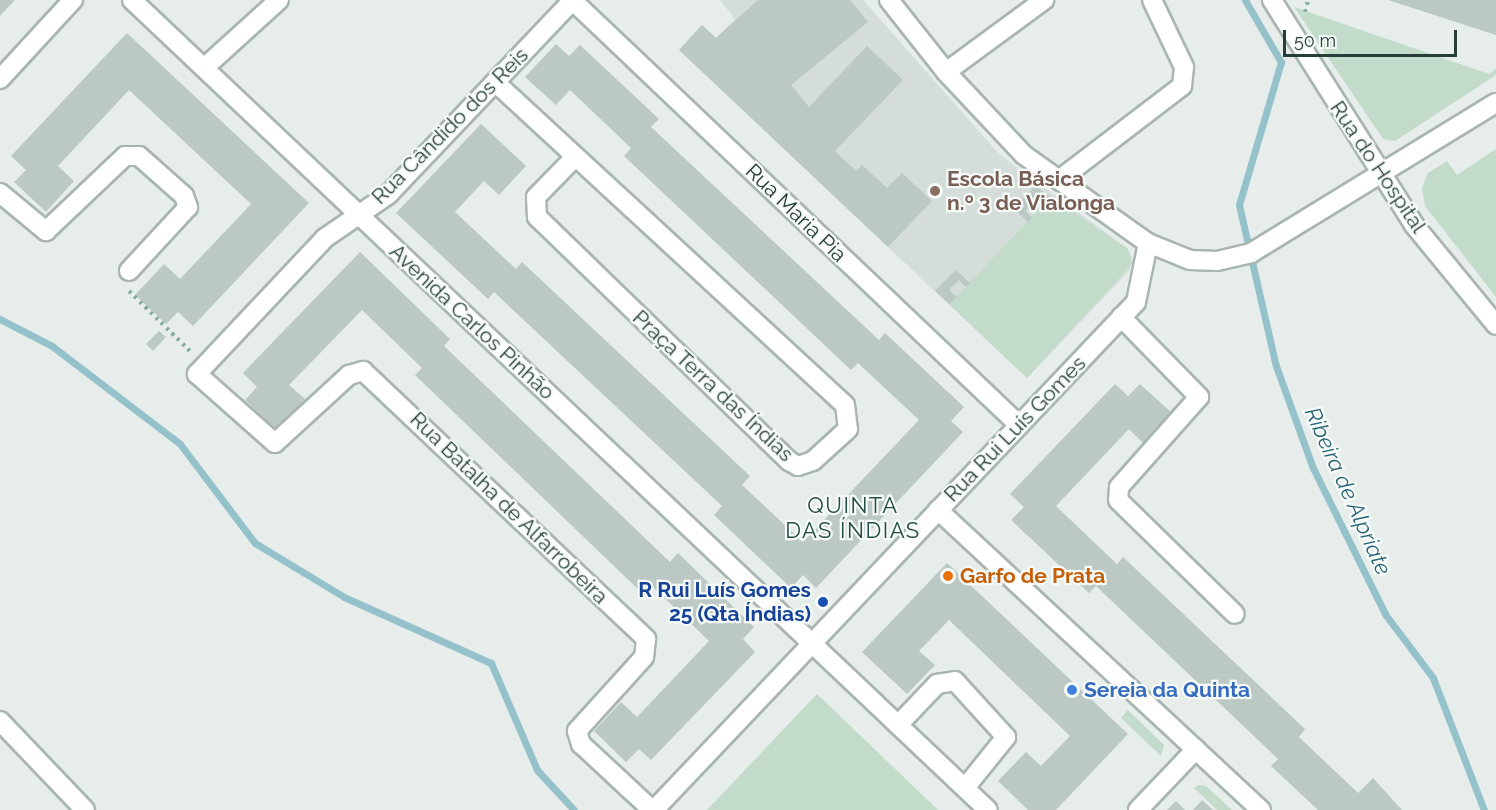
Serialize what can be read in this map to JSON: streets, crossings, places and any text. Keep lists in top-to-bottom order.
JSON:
{
  "streets": {
    "street": [
      "Rua Cândido dos Reis",
      "Rua do Hospital",
      "Rua Maria Pia",
      "Avenida Carlos Pinhão",
      "Praça Terra das Índias",
      "Rua Rui Luís Gomes",
      "Rua Batalha de Alfarrobeira"
    ]
  },
  "crossings": [
    ["Rua Cândido dos Reis", "Rua Maria Pia"],
    ["Rua Cândido dos Reis", "Avenida Carlos Pinhão"],
    ["Rua Cândido dos Reis", "Praça Terra das Índias"],
    ["Rua Cândido dos Reis", "Rua Batalha de Alfarrobeira"],
    ["Rua Maria Pia", "Rua Rui Luís Gomes"],
    ["Avenida Carlos Pinhão", "Rua Rui Luís Gomes"],
    ["Rua Rui Luís Gomes", "Rua Batalha de Alfarrobeira"]
  ],
  "districts": ["QUINTA DAS ÍNDIAS"],
  "water": ["Ribeira de Alpriate"],
  "places": [
    "Escola Básica n.º 3 de Vialonga",
    "Garfo de Prata",
    "R Rui Luís Gomes 25 (Qta Índias)",
    "Sereia da Quinta"
  ],
  "scale_bar": "50 m"
}
